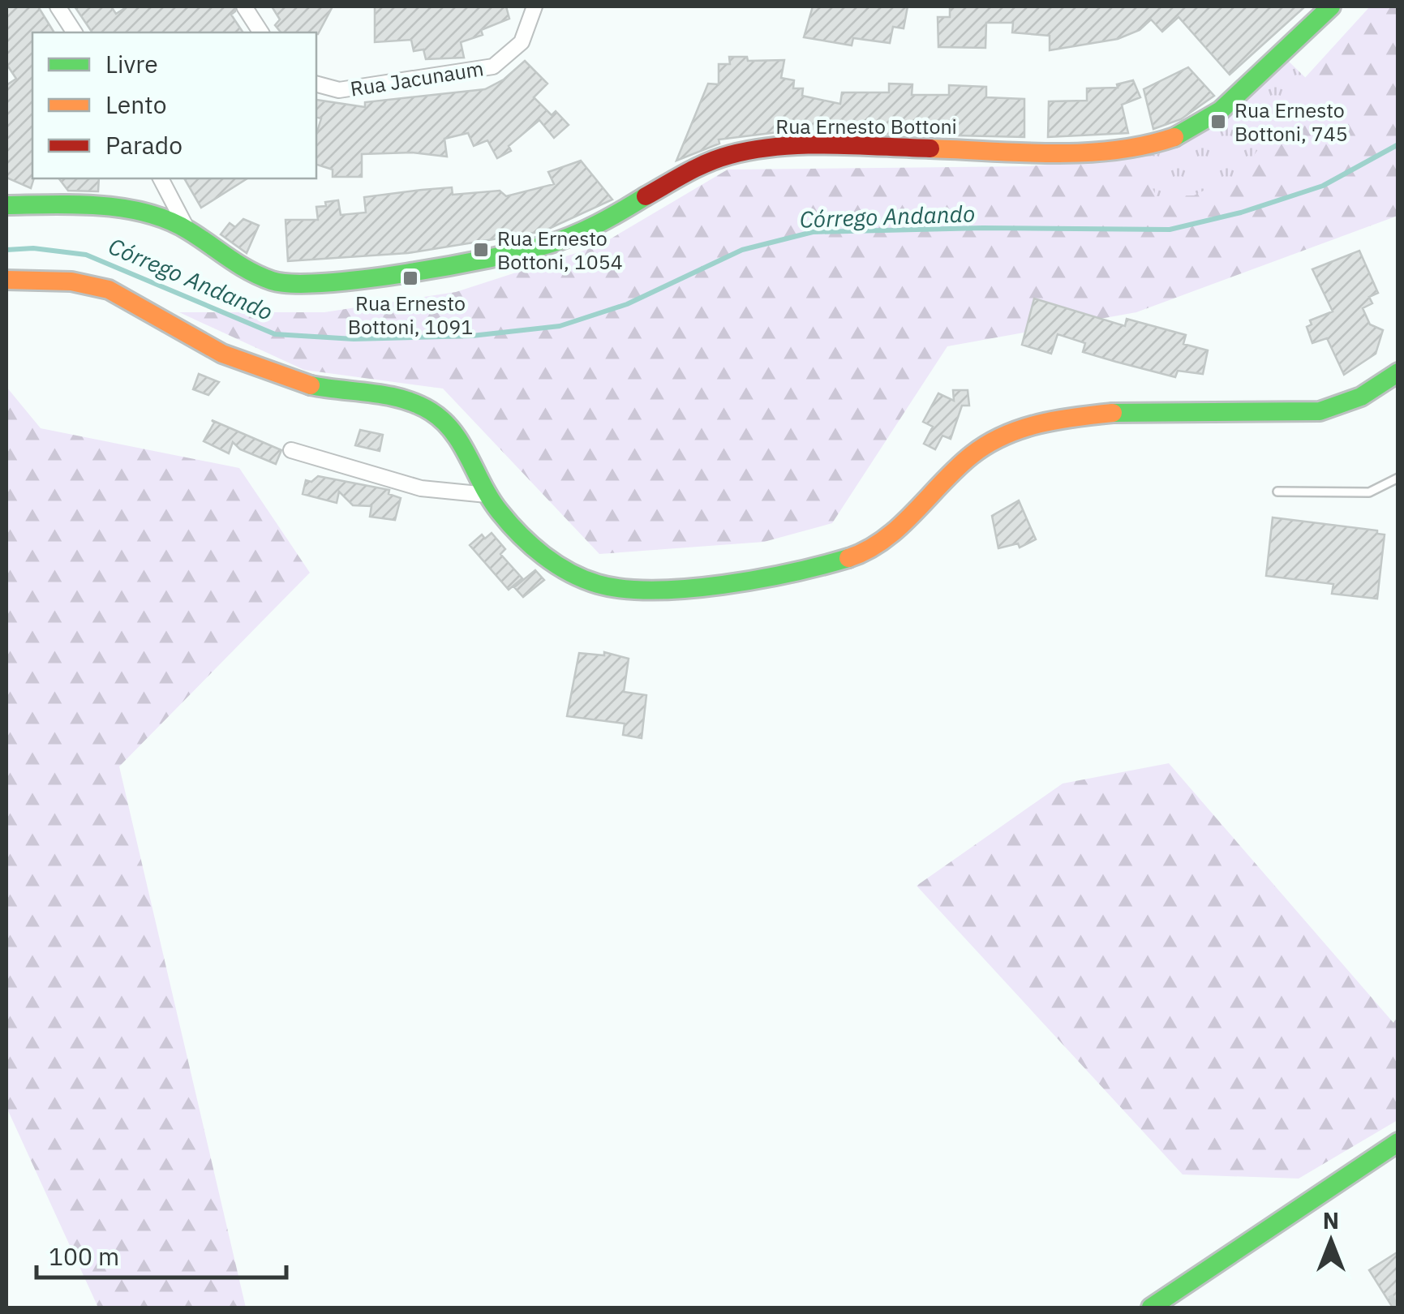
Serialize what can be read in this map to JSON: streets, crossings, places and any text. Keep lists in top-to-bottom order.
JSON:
{
  "streets": {
    "main road": ["Rua Ernesto Bottoni"],
    "street": ["Rua Jacunaum"]
  },
  "water": ["Córrego Andando"],
  "places": {
    "transit": ["Rua Ernesto Bottoni, 745", "Rua Ernesto Bottoni, 1054", "Rua Ernesto Bottoni, 1091"]
  },
  "legend": ["Livre", "Lento", "Parado"],
  "scale_bar": "100 m",
  "north": "top"
}
